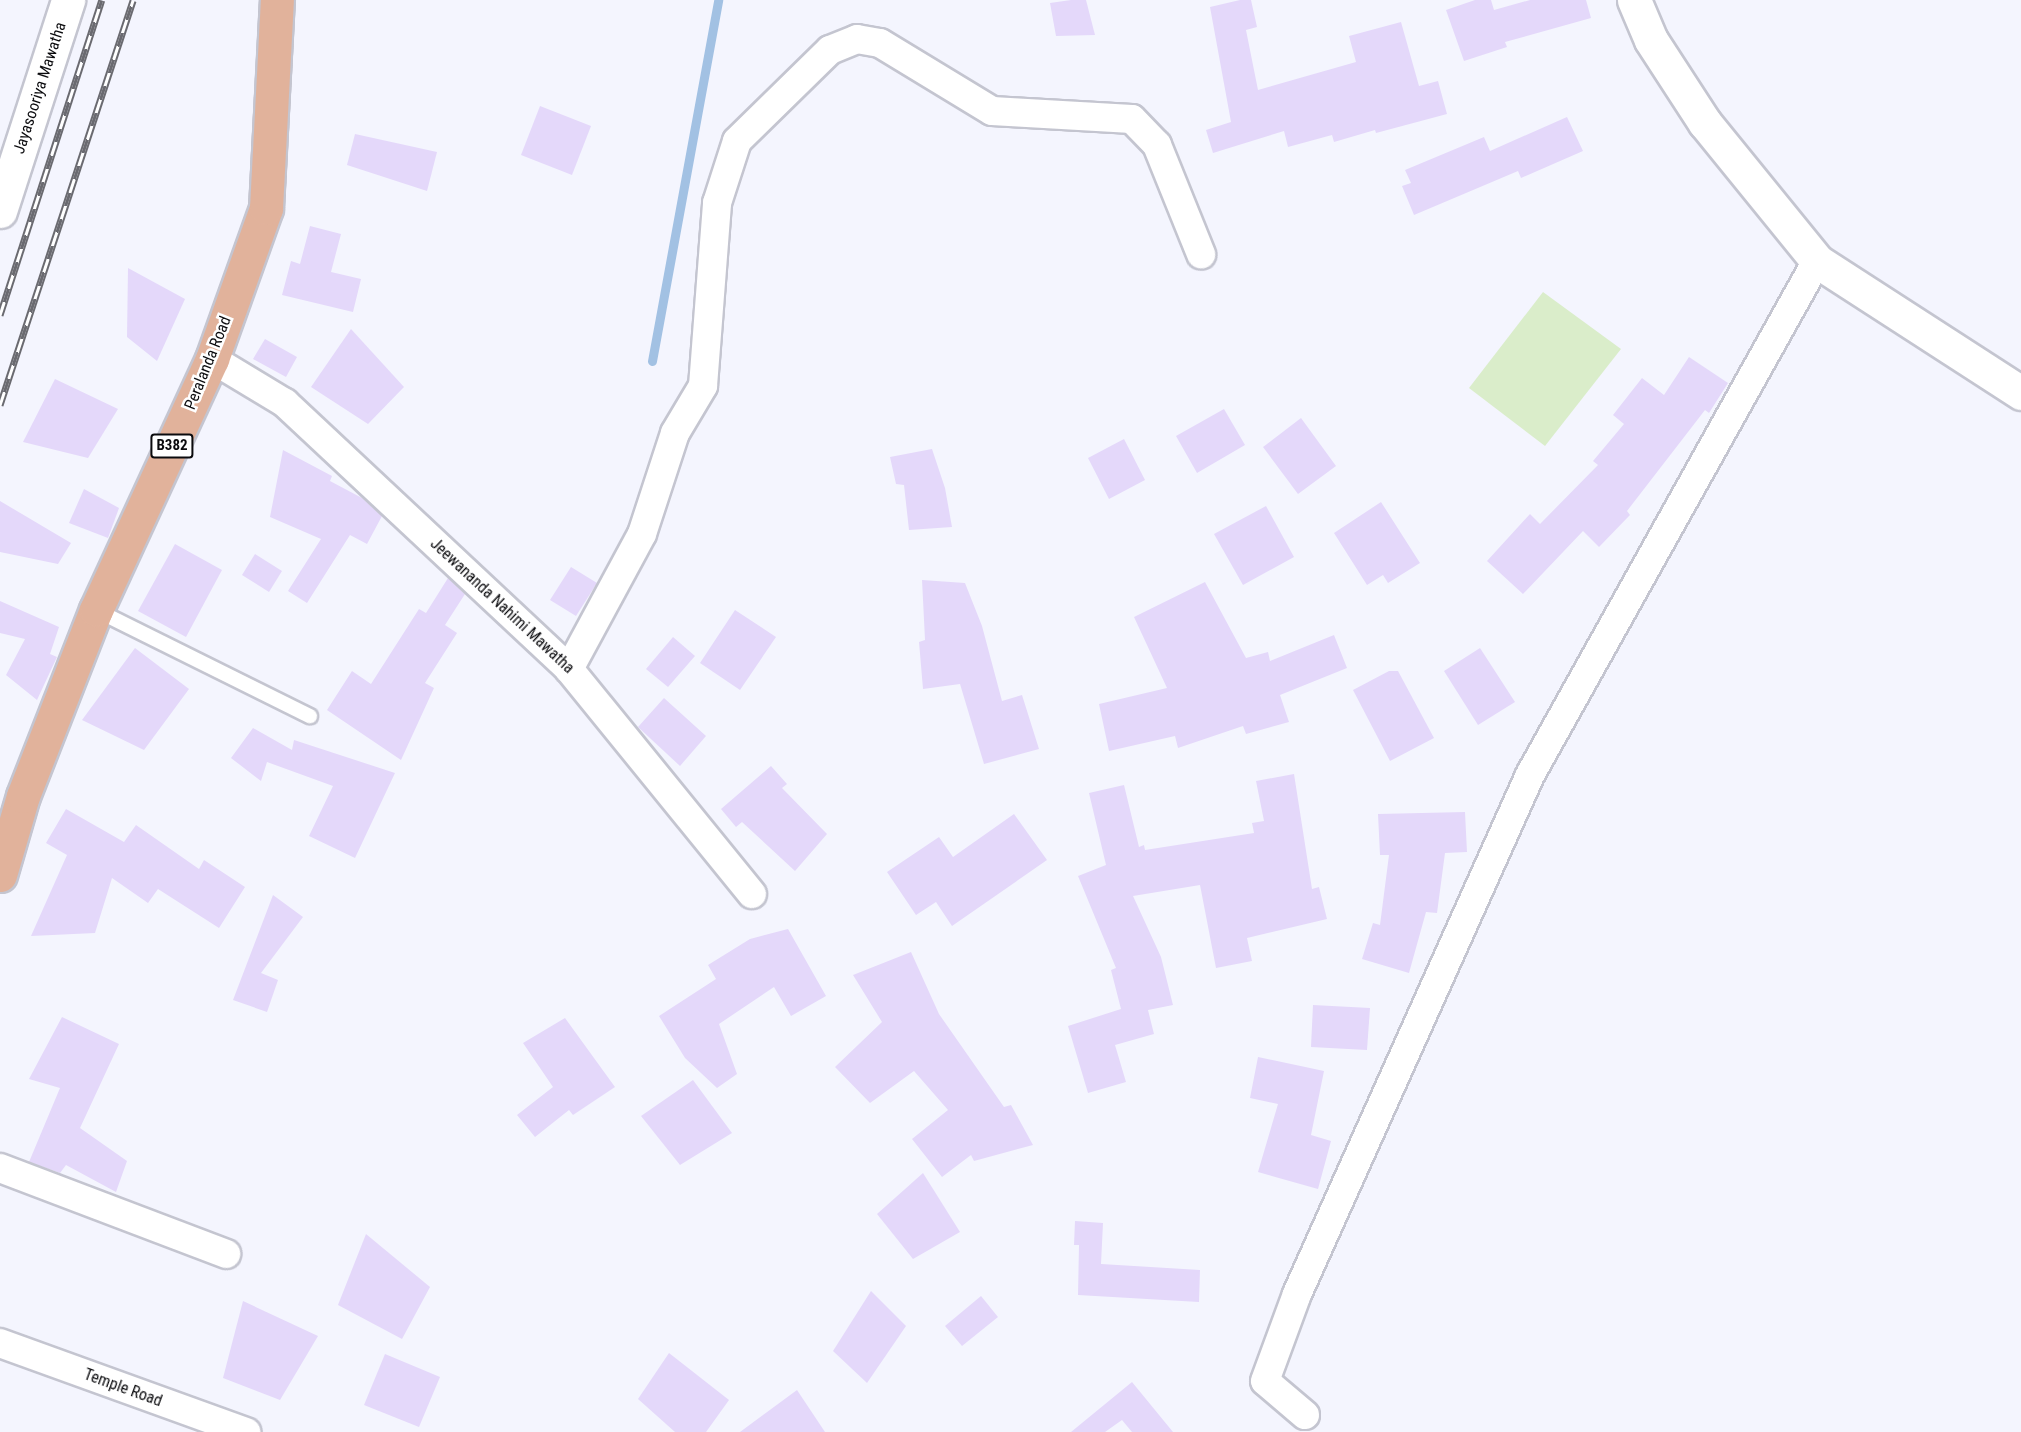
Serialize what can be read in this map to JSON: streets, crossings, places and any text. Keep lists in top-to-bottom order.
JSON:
{
  "streets": {
    "main road": ["Peralanda Road", "B382"],
    "street": ["Jayasooriya Mawatha", "Jeewananda Nahimi Mawatha", "Temple Road"]
  },
  "crossings": [
    ["Peralanda Road", "Jeewananda Nahimi Mawatha"]
  ]
}
